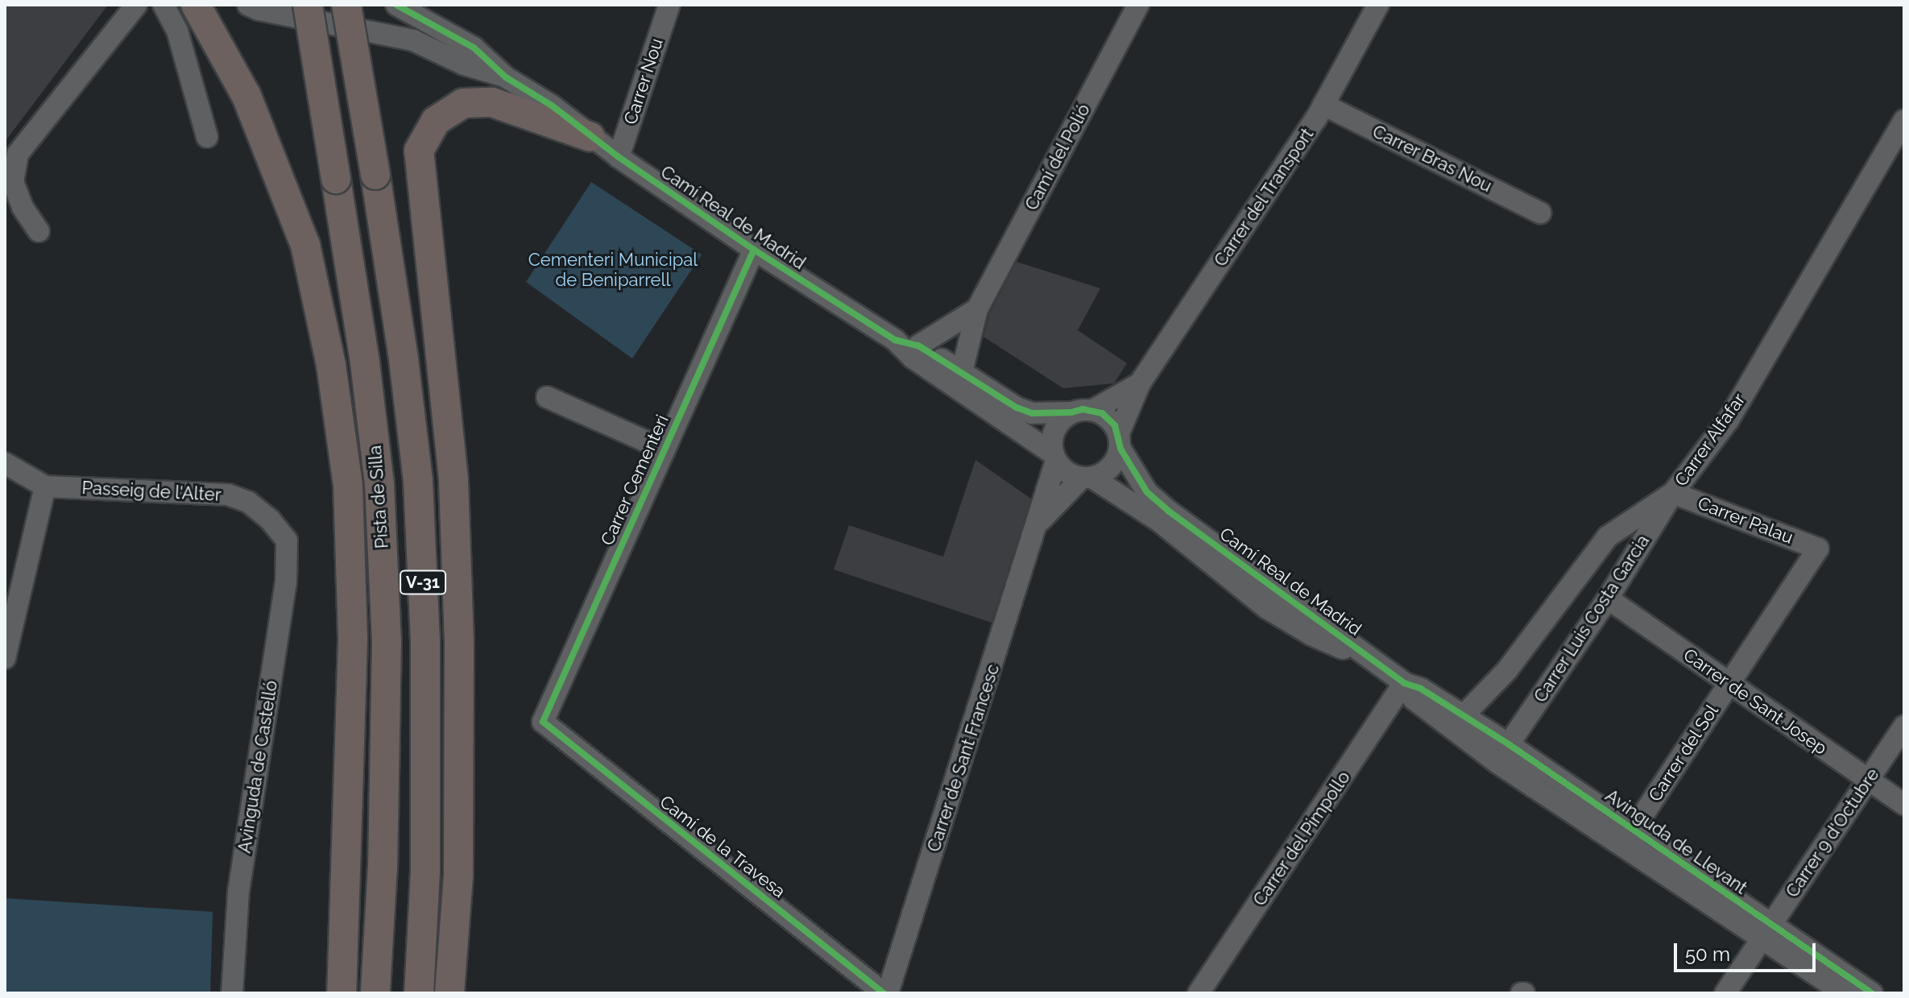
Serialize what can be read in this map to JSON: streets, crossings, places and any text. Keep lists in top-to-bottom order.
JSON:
{
  "streets": {
    "highway": ["Pista de Silla", "V-31"],
    "street": [
      "Carrer Nou",
      "Camí del Polió",
      "Carrer Bras Nou",
      "Carrer del Transport",
      "Camí Real de Madrid",
      "Carrer Alfafar",
      "Carrer Cementeri",
      "Passeig de l'Alter",
      "Carrer Palau",
      "Carrer Luis Costa Garcia",
      "Carrer de Sant Josep",
      "Carrer del Sol",
      "Carrer de Sant Francesc",
      "Avinguda de Castelló",
      "Carrer 9 d'Octubre",
      "Carrer del Pimpollo",
      "Avinguda de Llevant",
      "Camí de la Travesa"
    ]
  },
  "crossings": [
    ["Carrer Nou", "Camí Real de Madrid"],
    ["Camí del Polió", "Camí Real de Madrid"],
    ["Carrer Bras Nou", "Carrer del Transport"],
    ["Carrer del Transport", "Camí Real de Madrid"],
    ["Carrer del Transport", "Carrer de Sant Francesc"],
    ["Camí Real de Madrid", "Carrer Alfafar"],
    ["Camí Real de Madrid", "Carrer Cementeri"],
    ["Camí Real de Madrid", "Carrer de Sant Francesc"],
    ["Camí Real de Madrid", "Carrer del Pimpollo"],
    ["Camí Real de Madrid", "Avinguda de Llevant"],
    ["Carrer Alfafar", "Carrer Palau"],
    ["Carrer Alfafar", "Carrer Luis Costa Garcia"],
    ["Carrer Alfafar", "Avinguda de Llevant"],
    ["Carrer Cementeri", "Camí de la Travesa"],
    ["Passeig de l'Alter", "Avinguda de Castelló"],
    ["Carrer Palau", "Carrer Luis Costa Garcia"],
    ["Carrer Palau", "Carrer del Sol"],
    ["Carrer Luis Costa Garcia", "Carrer de Sant Josep"],
    ["Carrer Luis Costa Garcia", "Avinguda de Llevant"],
    ["Carrer de Sant Josep", "Carrer del Sol"],
    ["Carrer de Sant Josep", "Carrer 9 d'Octubre"],
    ["Carrer del Sol", "Avinguda de Llevant"],
    ["Carrer de Sant Francesc", "Camí de la Travesa"],
    ["Carrer 9 d'Octubre", "Avinguda de Llevant"]
  ],
  "parks": ["Cementeri Municipal de Beniparrell"],
  "scale_bar": "50 m"
}
